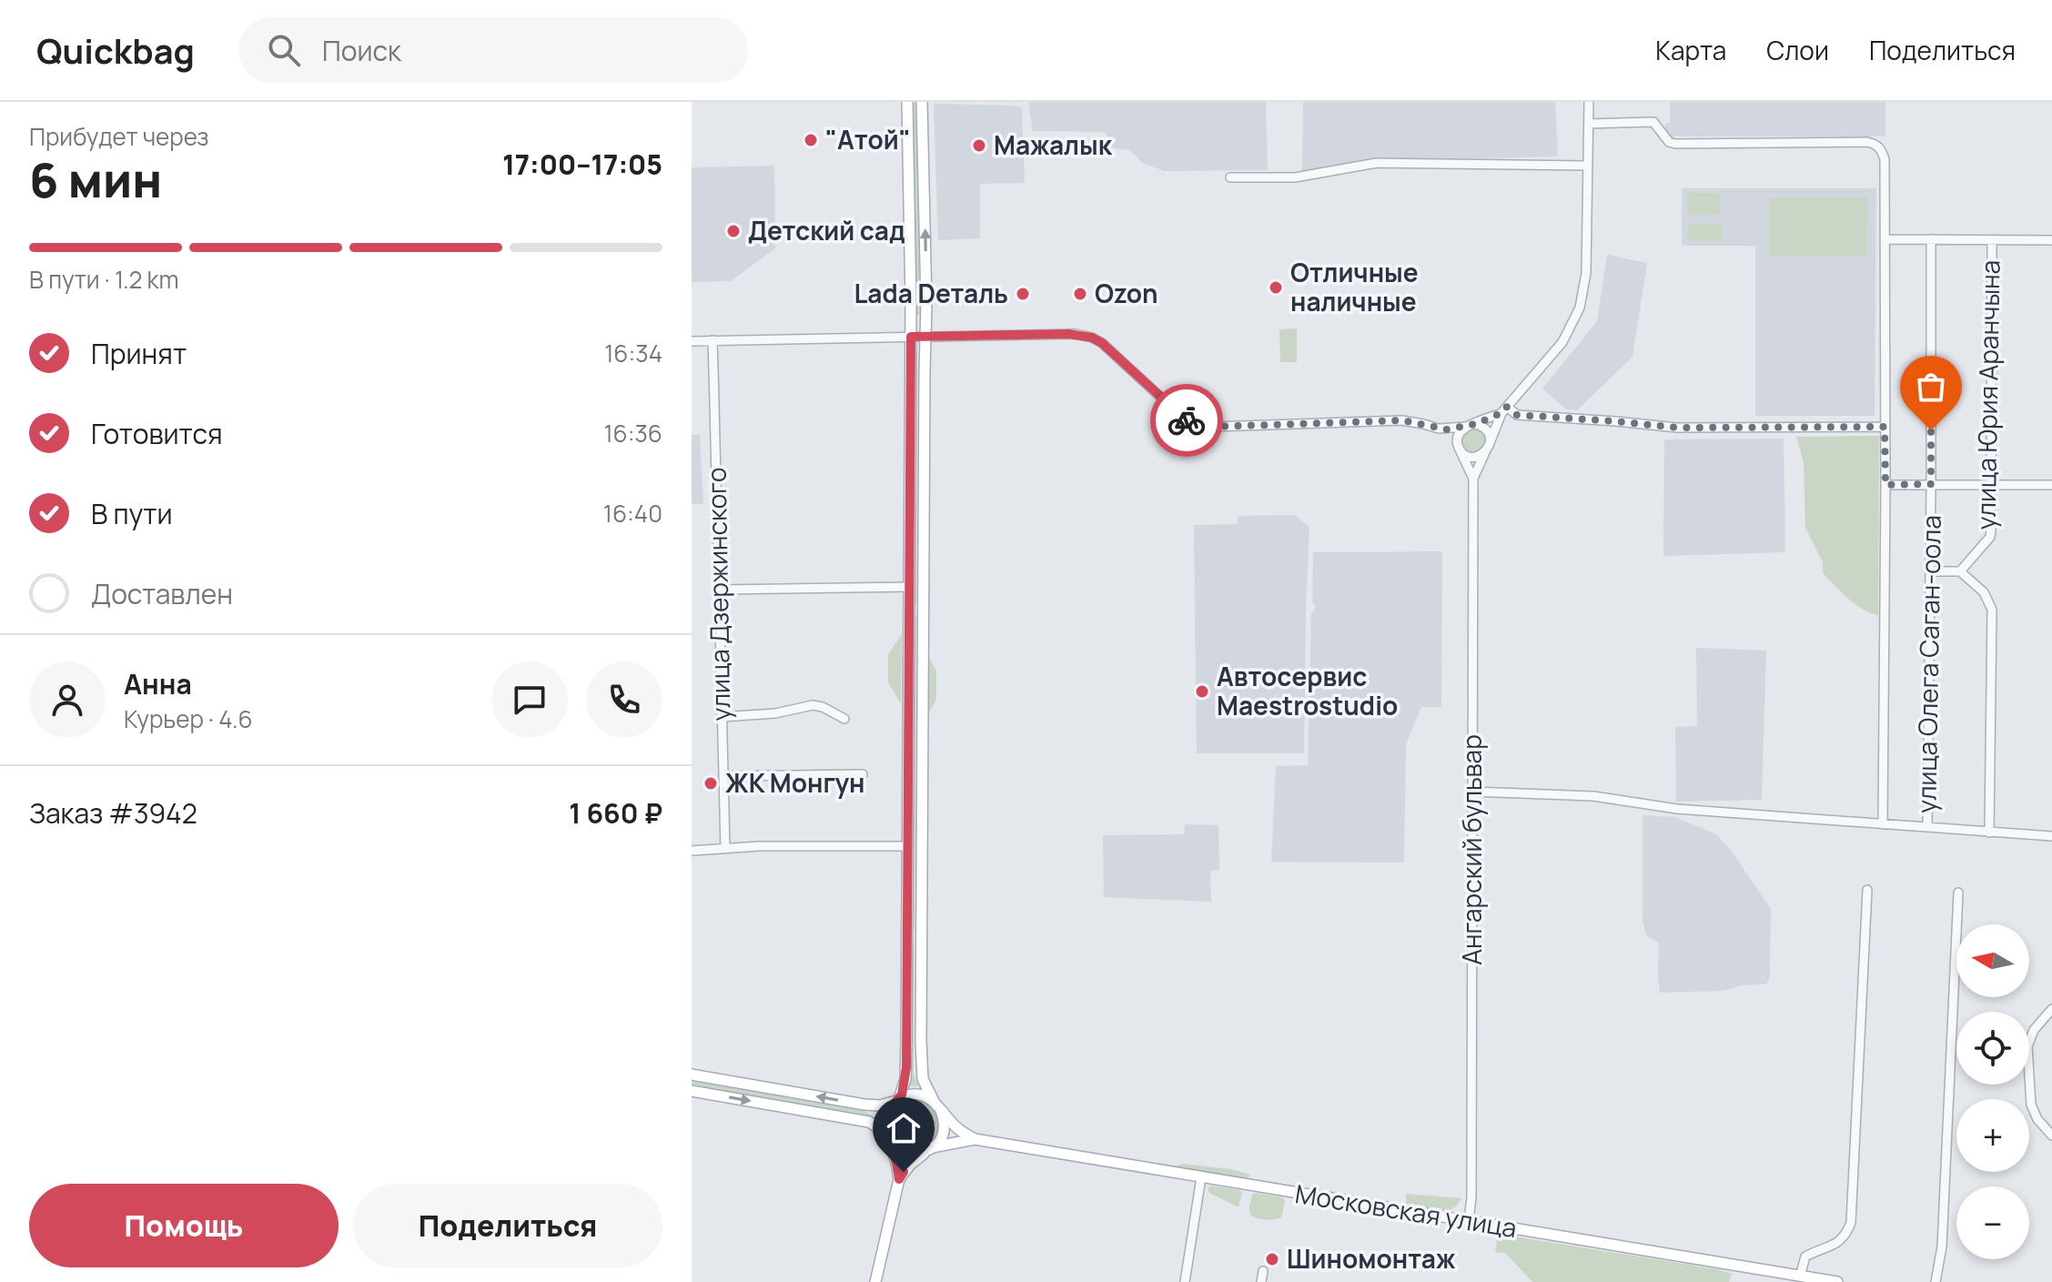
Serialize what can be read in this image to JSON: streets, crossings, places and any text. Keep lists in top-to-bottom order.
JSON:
{
  "streets": {
    "main road": ["Московская улица"],
    "street": [
      "улица Юрия Аранчына",
      "улица Дзержинского",
      "улица Олега Саган-оола",
      "Ангарский бульвар"
    ]
  },
  "crossings": [
    ["Ангарский бульвар", "Московская улица"]
  ],
  "places": [
    "\"Атой\"",
    "Мажалык",
    "Детский сад",
    "Отличные наличные",
    "Lada Dеталь",
    "Ozon",
    "Автосервис Maestrostudio",
    "ЖК Монгун",
    "Шиномонтаж"
  ],
  "north": "left",
  "page": {
    "header": "Quickbag",
    "search": "Поиск",
    "nav": ["Карта", "Слои", "Поделиться"],
    "heading": ["6 мин", "Прибудет через", "17:00–17:05"],
    "panel": [
      "Анна",
      "Курьер · 4.6",
      "Заказ #3942",
      "1 660 ₽"
    ],
    "bar": "В пути · 1.2 km",
    "list": [
      ["Принят", "16:34"],
      ["Готовится", "16:36"],
      ["В пути", "16:40"],
      "Доставлен"
    ],
    "map_buttons": ["+", "−"],
    "buttons": ["Помощь", "Поделиться"]
  }
}
